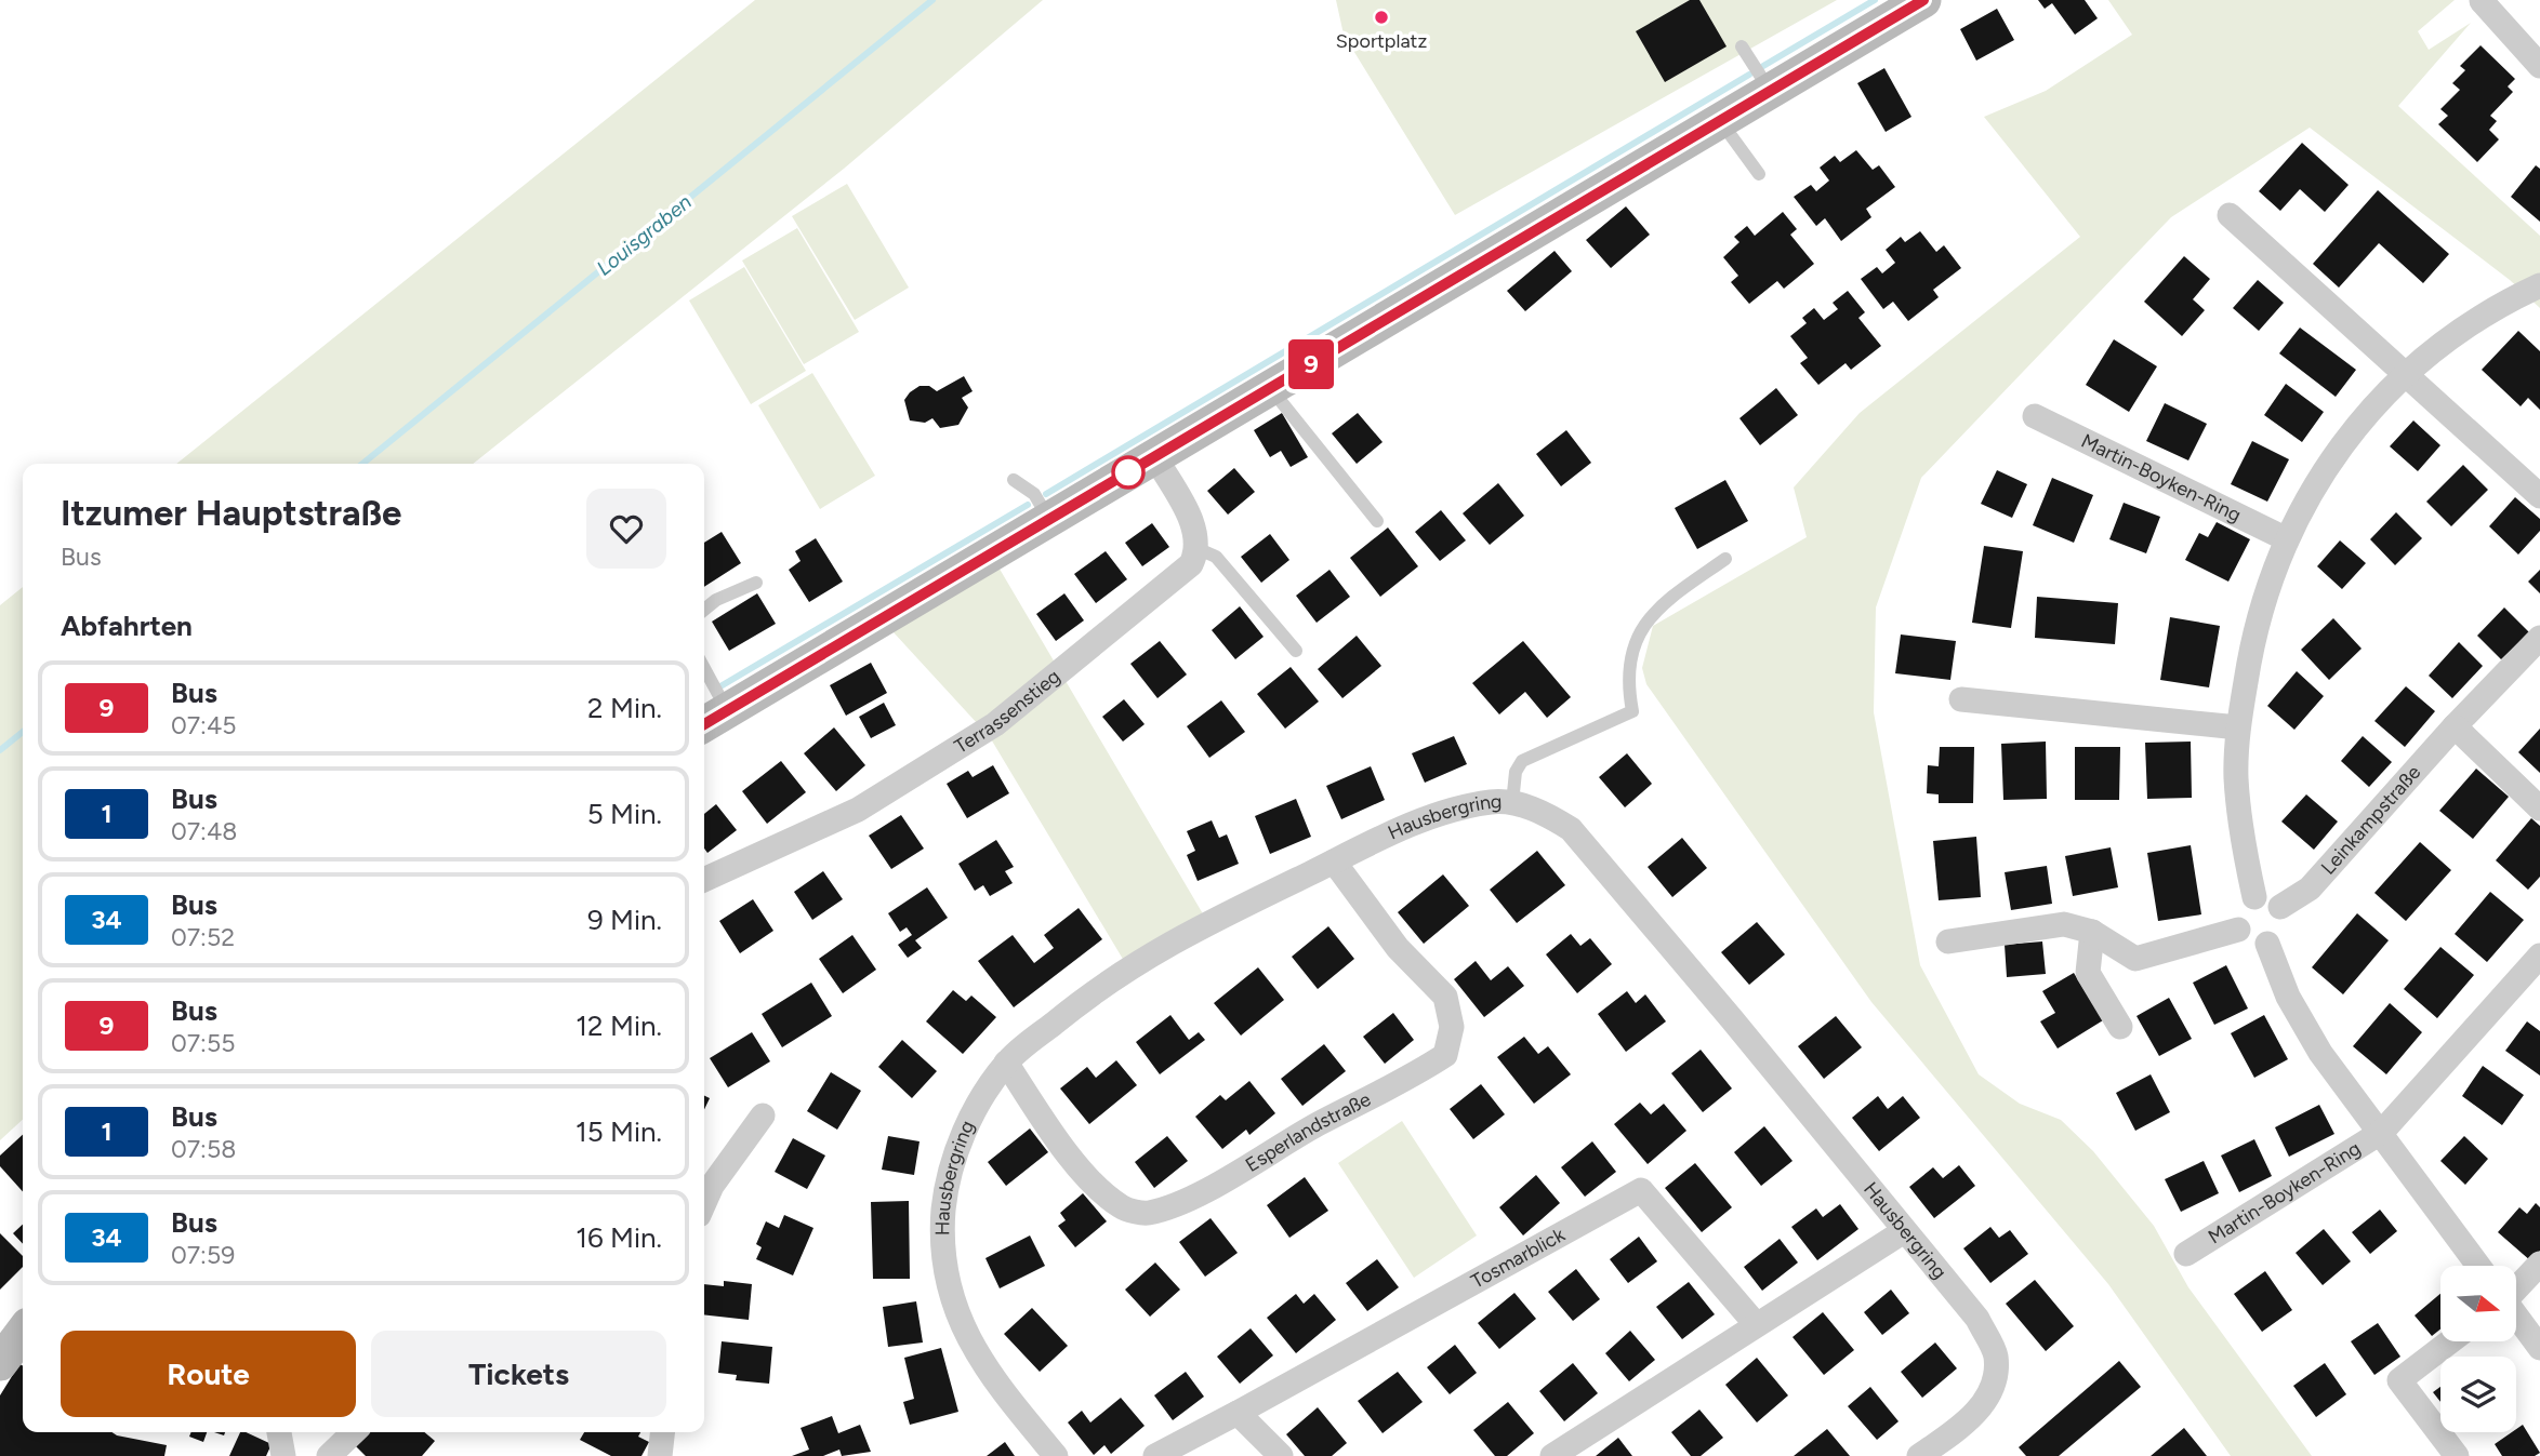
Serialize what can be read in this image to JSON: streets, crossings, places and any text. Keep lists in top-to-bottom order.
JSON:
{
  "streets": {
    "street": [
      "Martin-Boyken-Ring",
      "Terrassenstieg",
      "Leinkampstraße",
      "Hausbergring",
      "Esperlandstraße",
      "Tosmarblick"
    ]
  },
  "crossings": [
    ["Martin-Boyken-Ring", "Leinkampstraße"],
    ["Hausbergring", "Esperlandstraße"]
  ],
  "water": ["Louisgraben"],
  "places": ["Sportplatz"],
  "lines": ["bus line 9"],
  "north": "right",
  "page": {
    "on_map": "9",
    "heading": [
      ["Itzumer Hauptstraße", "Bus"],
      "Abfahrten"
    ],
    "list": [
      {
        "mark": "9",
        "name": "Bus",
        "note": "07:45",
        "value": "2 Min."
      },
      {
        "mark": "1",
        "name": "Bus",
        "note": "07:48",
        "value": "5 Min."
      },
      {
        "mark": "34",
        "name": "Bus",
        "note": "07:52",
        "value": "9 Min."
      },
      {
        "mark": "9",
        "name": "Bus",
        "note": "07:55",
        "value": "12 Min."
      },
      {
        "mark": "1",
        "name": "Bus",
        "note": "07:58",
        "value": "15 Min."
      },
      {
        "mark": "34",
        "name": "Bus",
        "note": "07:59",
        "value": "16 Min."
      }
    ],
    "buttons": ["Route", "Tickets"]
  }
}
